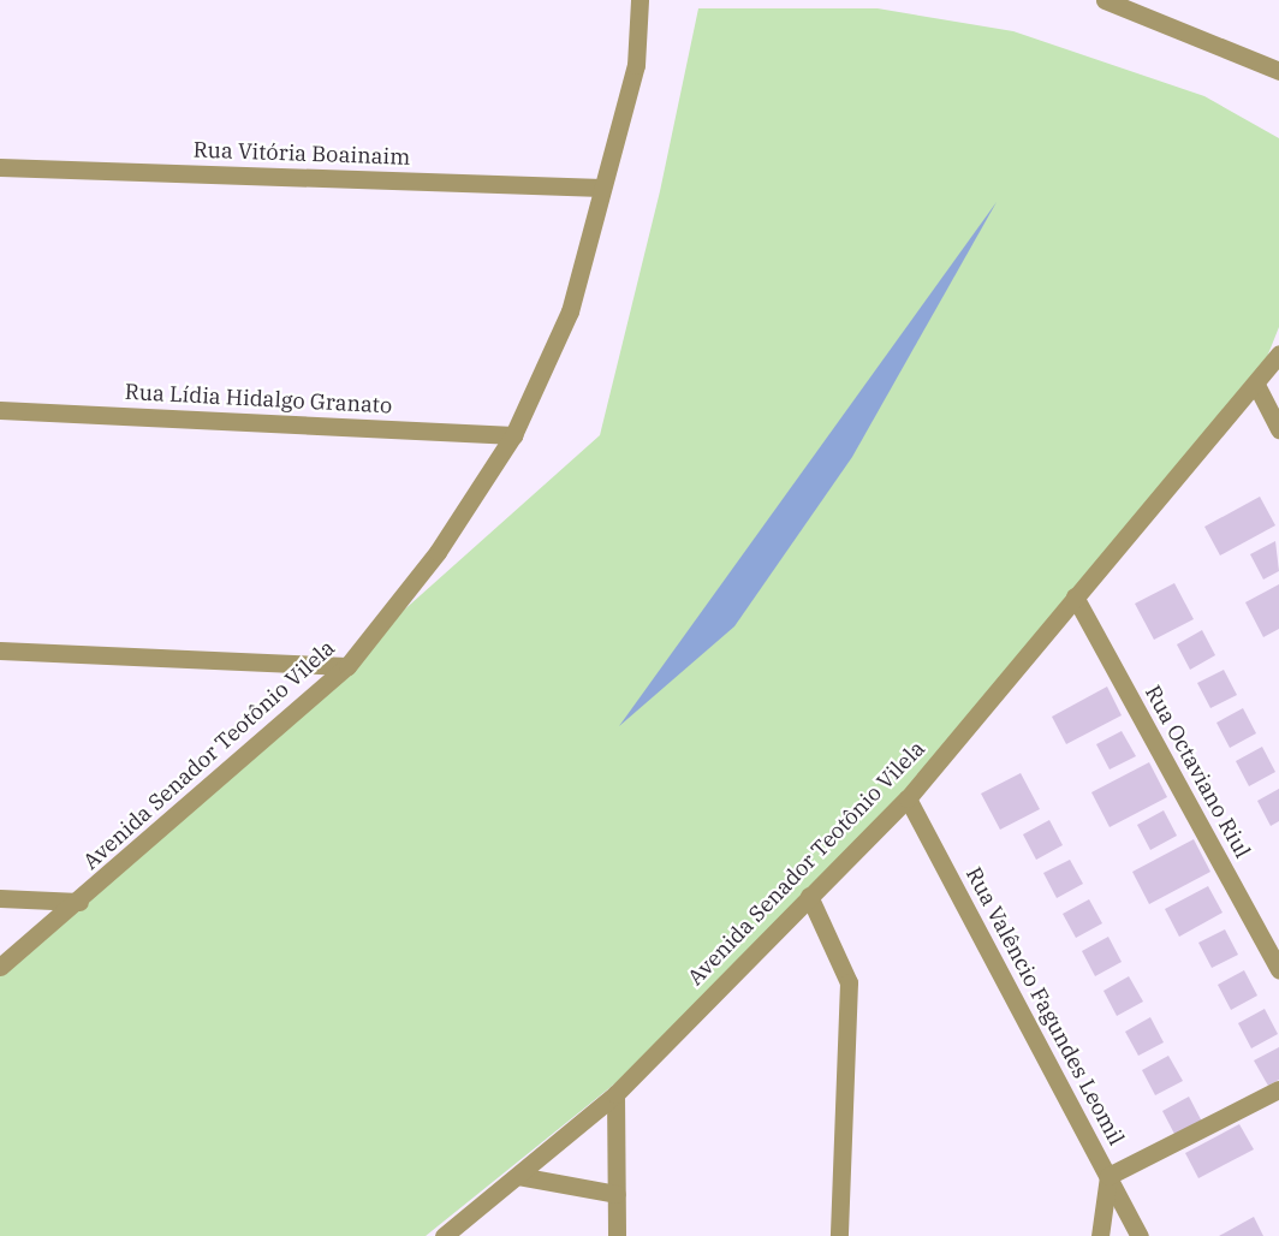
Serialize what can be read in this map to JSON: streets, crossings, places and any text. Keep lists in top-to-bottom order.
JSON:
{
  "streets": {
    "street": [
      "Rua Vitória Boainaim",
      "Rua Lídia Hidalgo Granato",
      "Avenida Senador Teotônio Vilela",
      "Rua Octaviano Riul",
      "Rua Valêncio Fagundes Leomil"
    ]
  },
  "crossings": [
    ["Rua Vitória Boainaim", "Avenida Senador Teotônio Vilela"],
    ["Rua Lídia Hidalgo Granato", "Avenida Senador Teotônio Vilela"],
    ["Avenida Senador Teotônio Vilela", "Rua Octaviano Riul"],
    ["Avenida Senador Teotônio Vilela", "Rua Valêncio Fagundes Leomil"]
  ]
}
